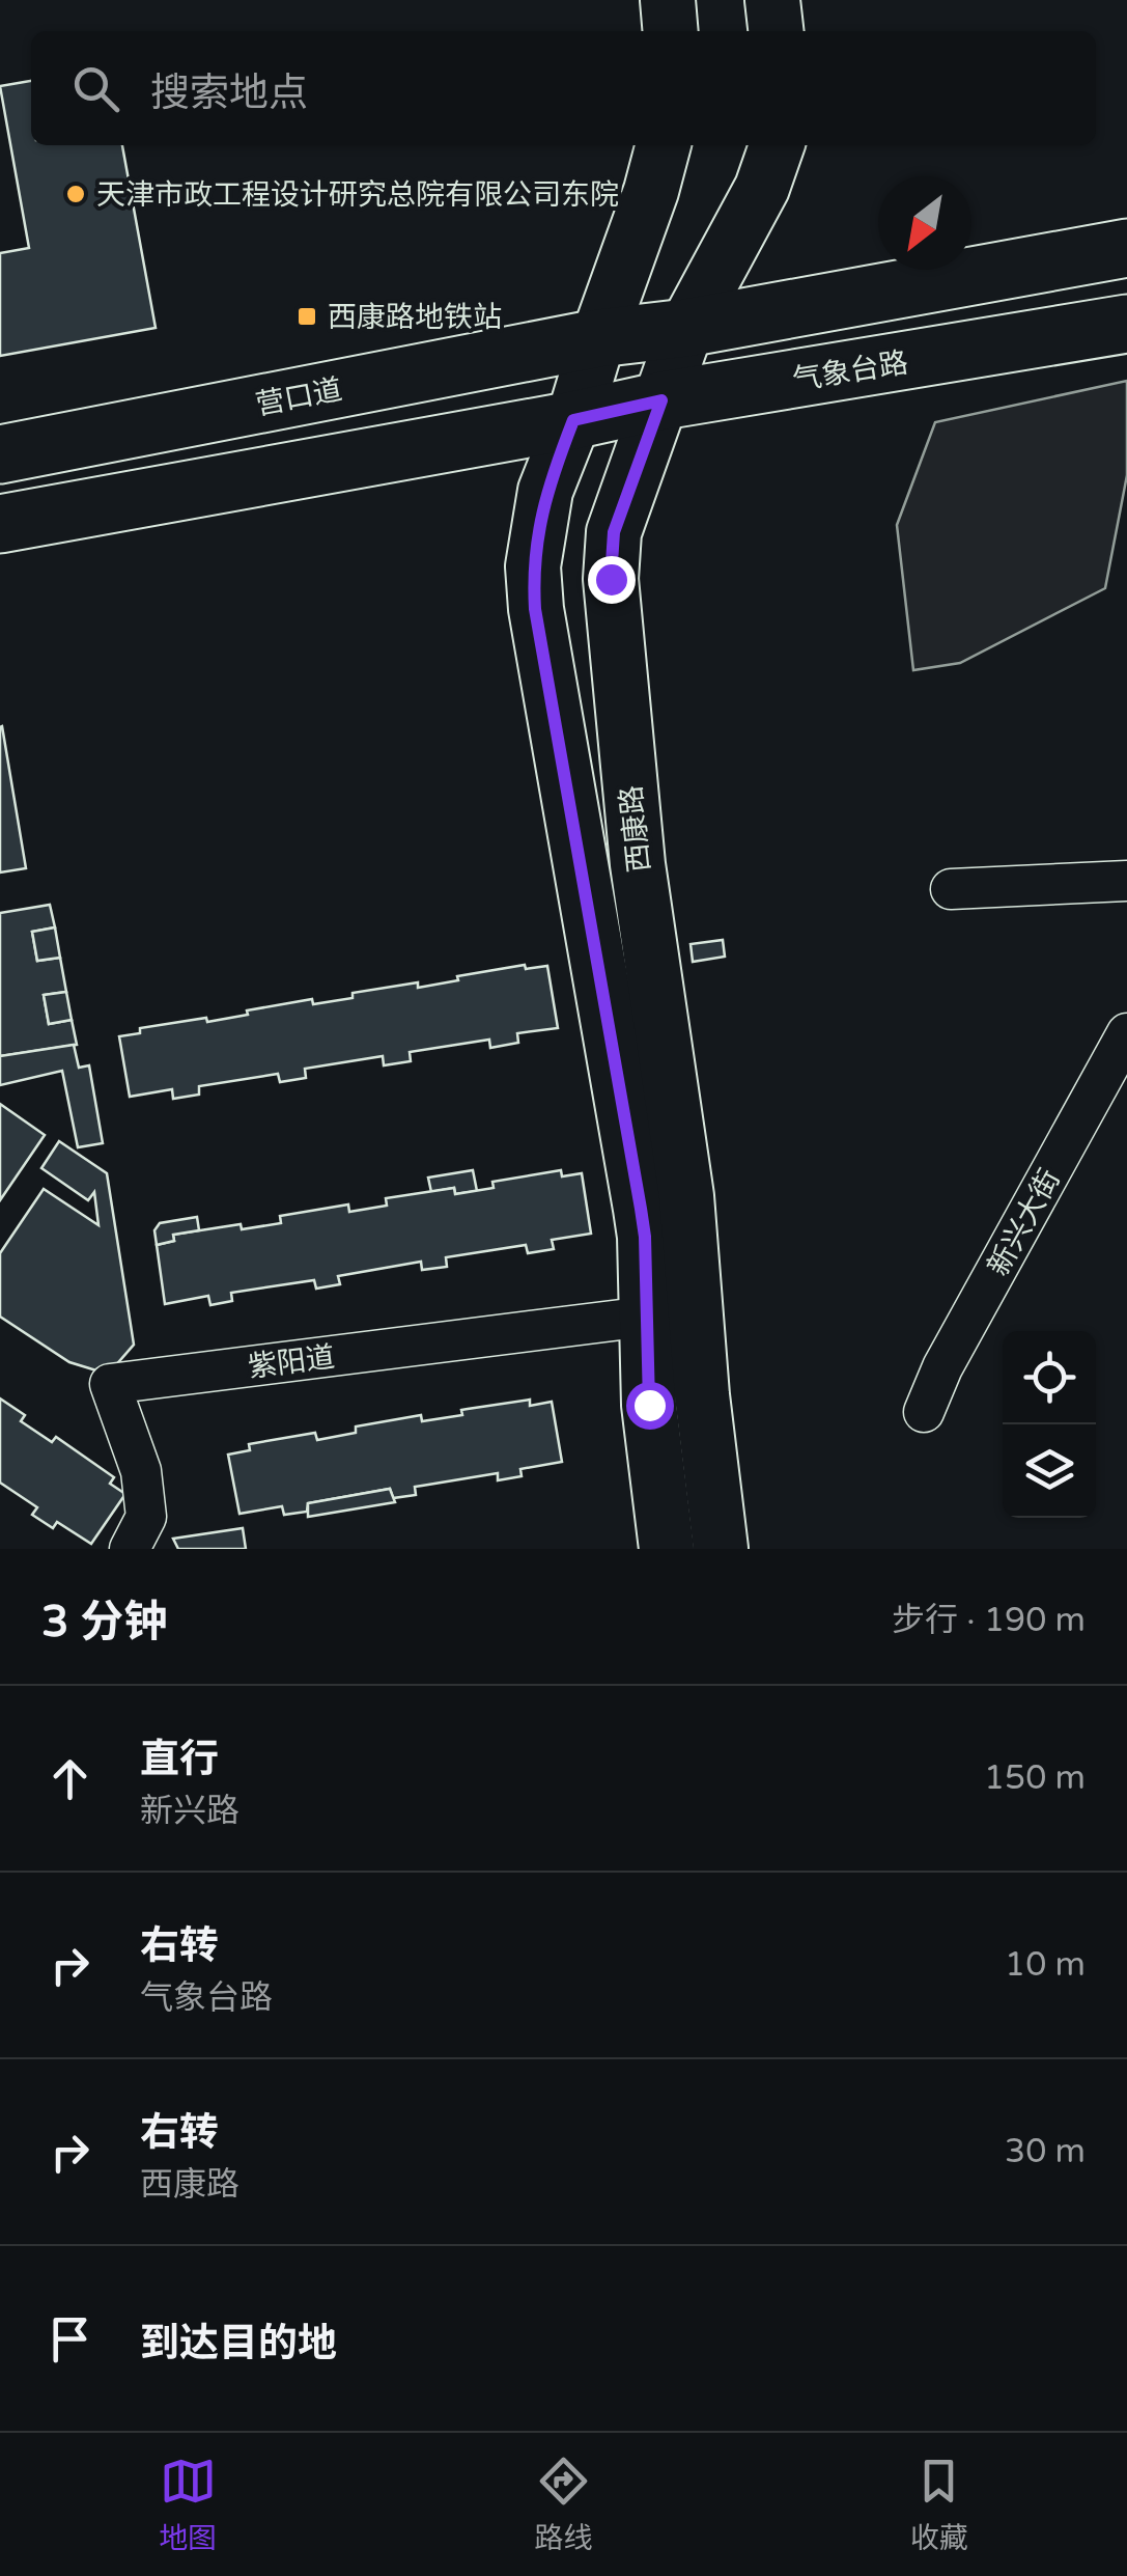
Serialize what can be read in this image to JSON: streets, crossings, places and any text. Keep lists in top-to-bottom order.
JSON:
{
  "streets": {
    "main road": ["气象台路", "营口道", "西康路"],
    "street": ["新兴大街", "紫阳道"]
  },
  "crossings": [
    ["气象台路", "西康路"]
  ],
  "places": {
    "other": ["天津市政工程设计研究总院有限公司东院"],
    "transit": ["西康路地铁站"]
  },
  "north": "bottom left",
  "page": {
    "search": "搜索地点",
    "heading": ["3 分钟", "步行 · 190 m"],
    "list": [
      ["直行", "新兴路", "150 m"],
      ["右转", "气象台路", "10 m"],
      ["右转", "西康路", "30 m"],
      "到达目的地"
    ],
    "nav": ["地图", "路线", "收藏"]
  }
}
